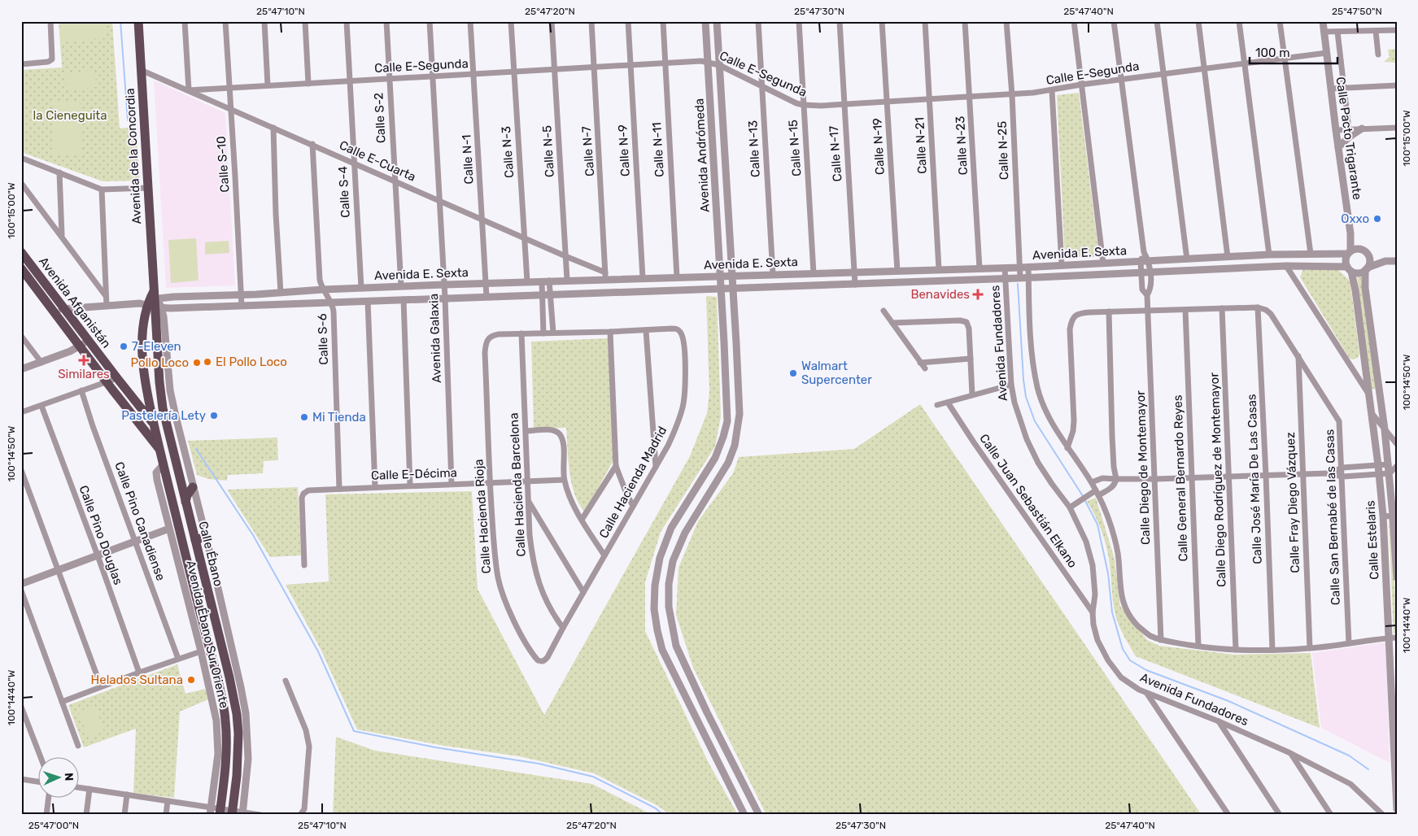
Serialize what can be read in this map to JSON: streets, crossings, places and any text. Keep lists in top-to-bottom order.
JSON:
{
  "streets": {
    "main road": ["Avenida de la Concordia", "Avenida Afganistán", "Calle Ébano"],
    "street": [
      "Calle E-Segunda",
      "Calle S-2",
      "Calle Pacto Trigarante",
      "Calle N-21",
      "Calle N-23",
      "Calle N-19",
      "Calle N-15",
      "Calle N-13",
      "Calle N-11",
      "Calle N-9",
      "Calle N-25",
      "Calle N-5",
      "Calle N-7",
      "Calle N-3",
      "Calle N-17",
      "Avenida Andrómeda",
      "Calle N-1",
      "Calle E-Cuarta",
      "Calle S-10",
      "Calle S-4",
      "Avenida E. Sexta",
      "Avenida Galaxia",
      "Calle S-6",
      "Avenida Fundadores",
      "Calle Diego de Montemayor",
      "Calle E-Décima",
      "Calle General Bernardo Reyes",
      "Calle José María De Las Casas",
      "Calle Diego Rodríguez de Montemayor",
      "Calle Hacienda Madrid",
      "Calle Hacienda Barcelona",
      "Calle Juan Sebastián Elkano",
      "Calle Fray Diego Vázquez",
      "Calle Hacienda Rioja",
      "Calle San Bernabé de las Casas",
      "Calle Pino Canadiense",
      "Calle Pino Douglas",
      "Calle Estelaris",
      "Avenida Ébano Sur Oriente"
    ]
  },
  "crossings": [
    ["Calle E-Segunda", "Calle S-2"],
    ["Calle E-Segunda", "Calle Pacto Trigarante"],
    ["Calle E-Segunda", "Calle N-21"],
    ["Calle E-Segunda", "Calle N-23"],
    ["Calle E-Segunda", "Calle N-19"],
    ["Calle E-Segunda", "Calle N-15"],
    ["Calle E-Segunda", "Calle N-13"],
    ["Calle E-Segunda", "Calle N-11"],
    ["Calle E-Segunda", "Calle N-9"],
    ["Calle E-Segunda", "Calle N-25"],
    ["Calle E-Segunda", "Calle N-5"],
    ["Calle E-Segunda", "Calle N-7"],
    ["Calle E-Segunda", "Calle N-3"],
    ["Calle E-Segunda", "Calle N-17"],
    ["Calle E-Segunda", "Avenida Andrómeda"],
    ["Calle E-Segunda", "Calle N-1"],
    ["Calle E-Segunda", "Calle E-Cuarta"],
    ["Calle E-Segunda", "Calle S-10"],
    ["Calle E-Segunda", "Calle S-4"],
    ["Calle E-Segunda", "Avenida Galaxia"],
    ["Calle S-2", "Calle E-Cuarta"],
    ["Calle S-2", "Avenida E. Sexta"],
    ["Calle Pacto Trigarante", "Avenida E. Sexta"],
    ["Calle Pacto Trigarante", "Calle Estelaris"],
    ["Calle N-21", "Avenida E. Sexta"],
    ["Calle N-23", "Avenida E. Sexta"],
    ["Calle N-19", "Avenida E. Sexta"],
    ["Calle N-15", "Avenida E. Sexta"],
    ["Calle N-13", "Avenida E. Sexta"],
    ["Calle N-11", "Avenida E. Sexta"],
    ["Calle N-9", "Avenida E. Sexta"],
    ["Calle N-25", "Avenida E. Sexta"],
    ["Calle N-5", "Calle E-Cuarta"],
    ["Calle N-5", "Avenida E. Sexta"],
    ["Calle N-7", "Calle E-Cuarta"],
    ["Calle N-7", "Avenida E. Sexta"],
    ["Calle N-3", "Calle E-Cuarta"],
    ["Calle N-3", "Avenida E. Sexta"],
    ["Calle N-17", "Avenida E. Sexta"],
    ["Avenida Andrómeda", "Avenida E. Sexta"],
    ["Avenida de la Concordia", "Calle E-Cuarta"],
    ["Avenida de la Concordia", "Avenida E. Sexta"],
    ["Avenida de la Concordia", "Calle Ébano"],
    ["Calle N-1", "Calle E-Cuarta"],
    ["Calle N-1", "Avenida E. Sexta"],
    ["Calle E-Cuarta", "Calle S-10"],
    ["Calle E-Cuarta", "Calle S-4"],
    ["Calle E-Cuarta", "Avenida E. Sexta"],
    ["Calle E-Cuarta", "Avenida Galaxia"],
    ["Calle E-Cuarta", "Calle S-6"],
    ["Calle S-10", "Avenida E. Sexta"],
    ["Calle S-4", "Avenida E. Sexta"],
    ["Avenida E. Sexta", "Avenida Galaxia"],
    ["Avenida E. Sexta", "Calle S-6"],
    ["Avenida E. Sexta", "Avenida Fundadores"],
    ["Avenida E. Sexta", "Calle Diego de Montemayor"],
    ["Avenida E. Sexta", "Calle Estelaris"],
    ["Avenida E. Sexta", "Calle Ébano"],
    ["Avenida Afganistán", "Calle Ébano"],
    ["Avenida Galaxia", "Calle E-Décima"],
    ["Calle S-6", "Calle E-Décima"],
    ["Avenida Fundadores", "Calle Juan Sebastián Elkano"],
    ["Calle E-Décima", "Calle Hacienda Barcelona"],
    ["Calle E-Décima", "Calle Hacienda Rioja"],
    ["Calle José María De Las Casas", "Calle San Bernabé de las Casas"],
    ["Calle Hacienda Madrid", "Calle Hacienda Rioja"],
    ["Calle Hacienda Barcelona", "Calle Hacienda Rioja"],
    ["Calle Fray Diego Vázquez", "Calle San Bernabé de las Casas"],
    ["Calle Ébano", "Avenida Ébano Sur Oriente"]
  ],
  "parks": ["la Cieneguita"],
  "places": {
    "other": [
      "Oxxo",
      "7-Eleven",
      "El Pollo Loco",
      "Pollo Loco",
      "Walmart Supercenter",
      "Pastelería Lety",
      "Mi Tienda",
      "Helados Sultana"
    ],
    "health": ["Benavides", "Similares"]
  },
  "scale_bar": "100 m",
  "north": "right",
  "coordinates": [
    "25°47'10\"N",
    "25°47'20\"N",
    "25°47'30\"N",
    "25°47'40\"N",
    "25°47'50\"N",
    "100°15'00\"W",
    "100°14'50\"W",
    "100°14'40\"W",
    "25°47'00\"N"
  ]
}
